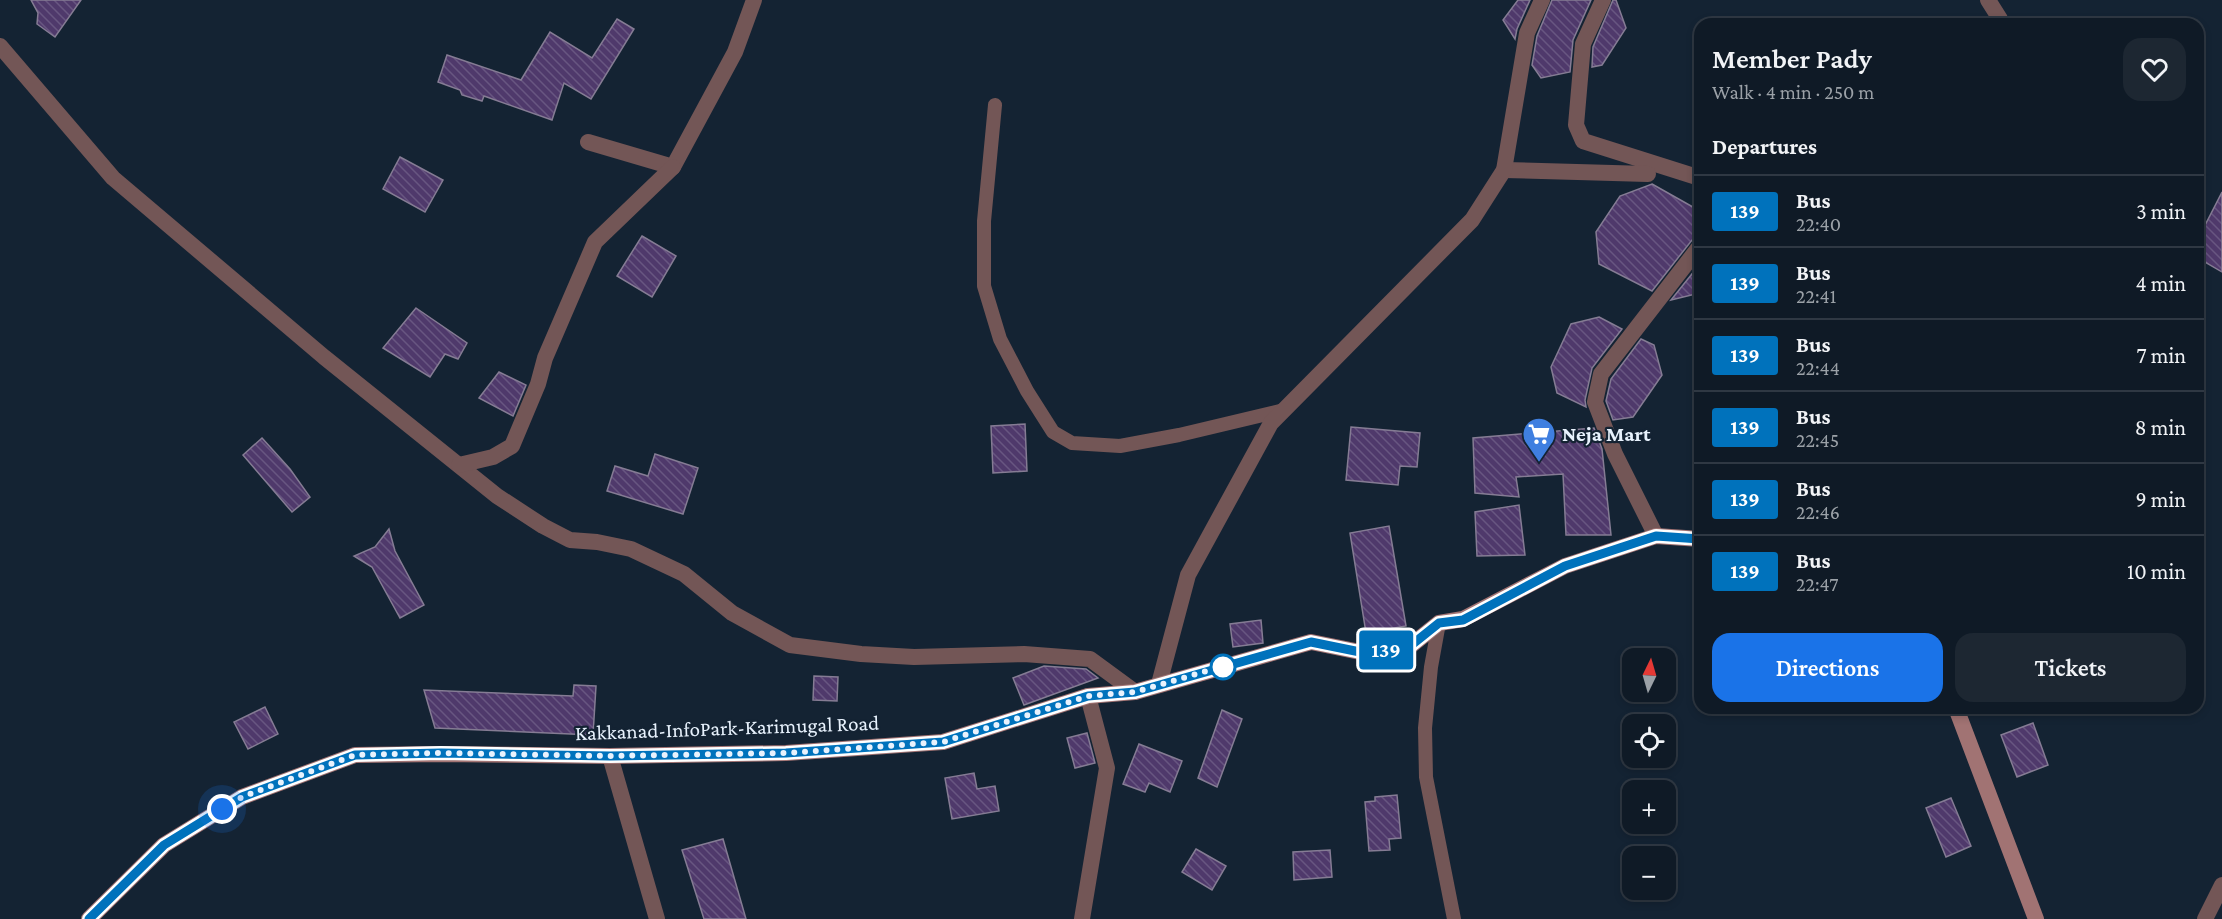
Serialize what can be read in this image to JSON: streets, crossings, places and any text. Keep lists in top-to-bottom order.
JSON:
{
  "streets": {
    "main road": ["Kakkanad-InfoPark-Karimugal Road"]
  },
  "places": {
    "supermarket": ["Neja Mart"]
  },
  "lines": ["bus line 139"],
  "north": "top",
  "page": {
    "on_map": "139",
    "heading": [
      ["Member Pady", "Walk · 4 min · 250 m"],
      "Departures"
    ],
    "list": [
      {
        "mark": "139",
        "name": "Bus",
        "note": "22:40",
        "value": "3 min"
      },
      {
        "mark": "139",
        "name": "Bus",
        "note": "22:41",
        "value": "4 min"
      },
      {
        "mark": "139",
        "name": "Bus",
        "note": "22:44",
        "value": "7 min"
      },
      {
        "mark": "139",
        "name": "Bus",
        "note": "22:45",
        "value": "8 min"
      },
      {
        "mark": "139",
        "name": "Bus",
        "note": "22:46",
        "value": "9 min"
      },
      {
        "mark": "139",
        "name": "Bus",
        "note": "22:47",
        "value": "10 min"
      }
    ],
    "buttons": ["Directions", "Tickets"],
    "map_buttons": ["+", "−"]
  }
}
